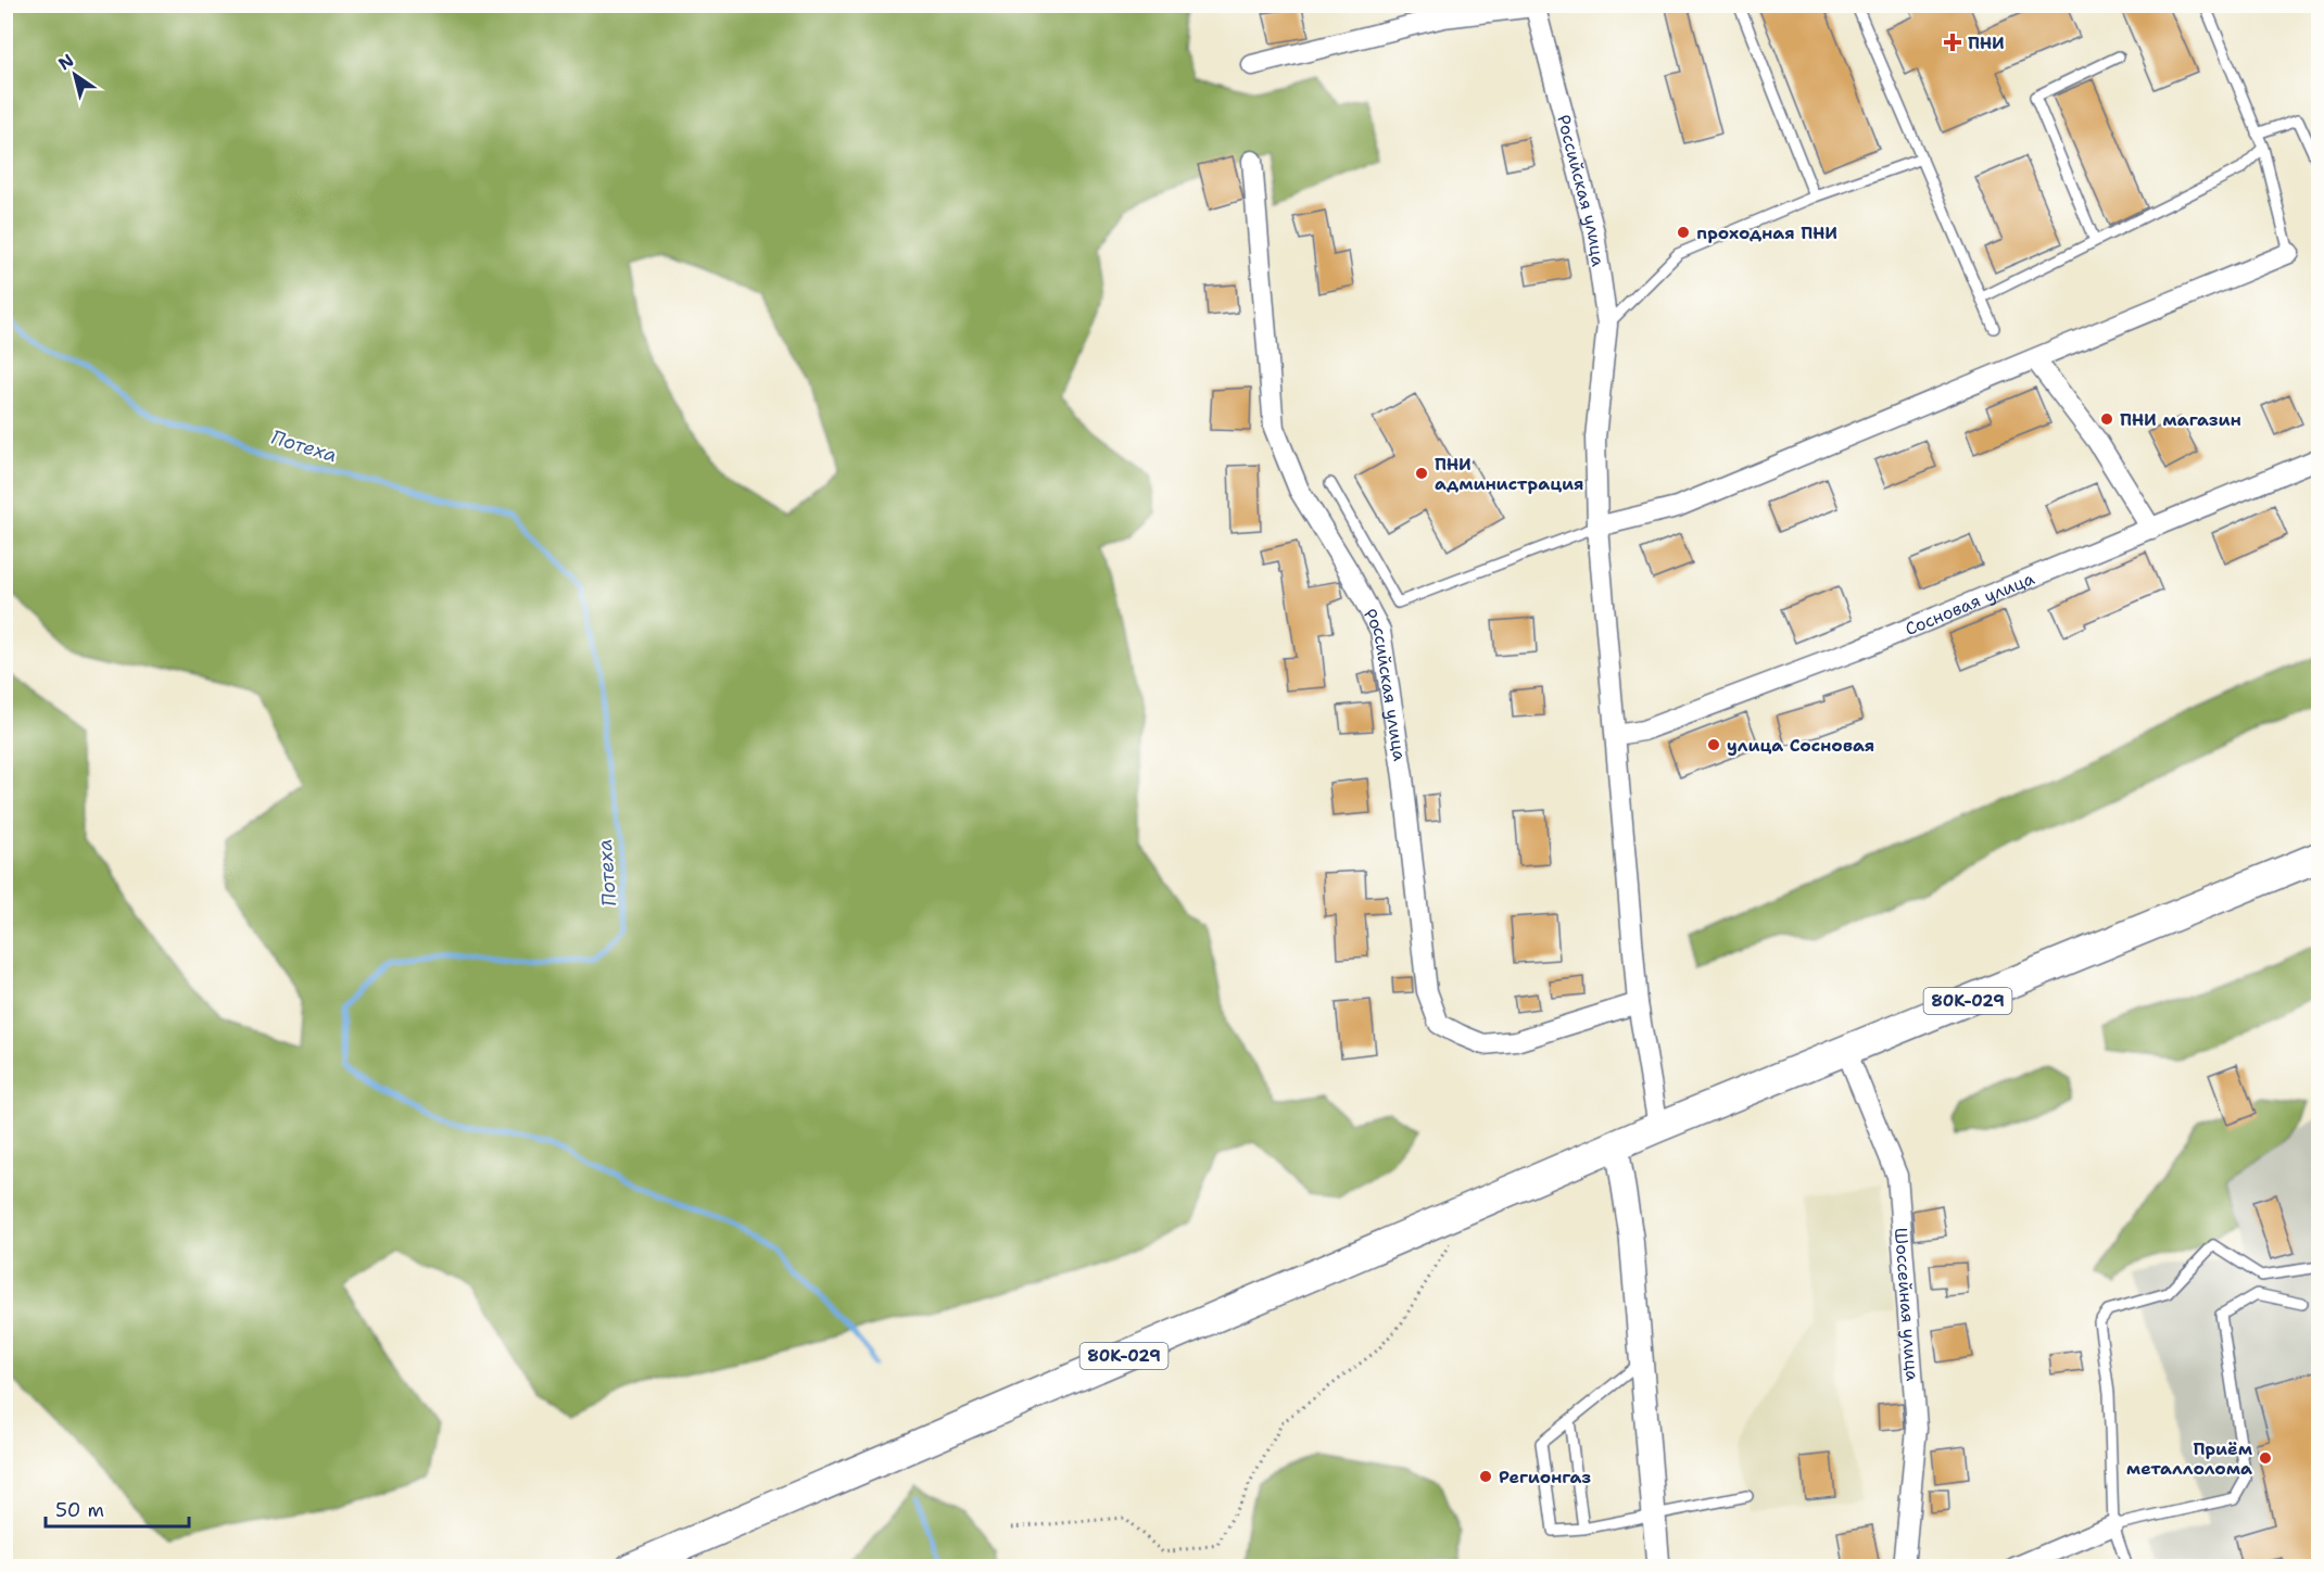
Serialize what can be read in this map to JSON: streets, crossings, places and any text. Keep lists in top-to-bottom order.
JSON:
{
  "streets": {
    "main road": ["80К-029"],
    "street": ["Российская улица", "Сосновая улица", "Шоссейная улица"]
  },
  "crossings": [
    ["Российская улица", "Сосновая улица"],
    ["Российская улица", "80К-029"],
    ["80К-029", "Шоссейная улица"]
  ],
  "water": ["Потеха"],
  "places": {
    "health": ["ПНИ"],
    "other": [
      "проходная ПНИ",
      "ПНИ магазин",
      "ПНИ администрация",
      "улица Сосновая",
      "Приём металлолома",
      "Регионгаз"
    ]
  },
  "scale_bar": "50 m",
  "north": "top left"
}
